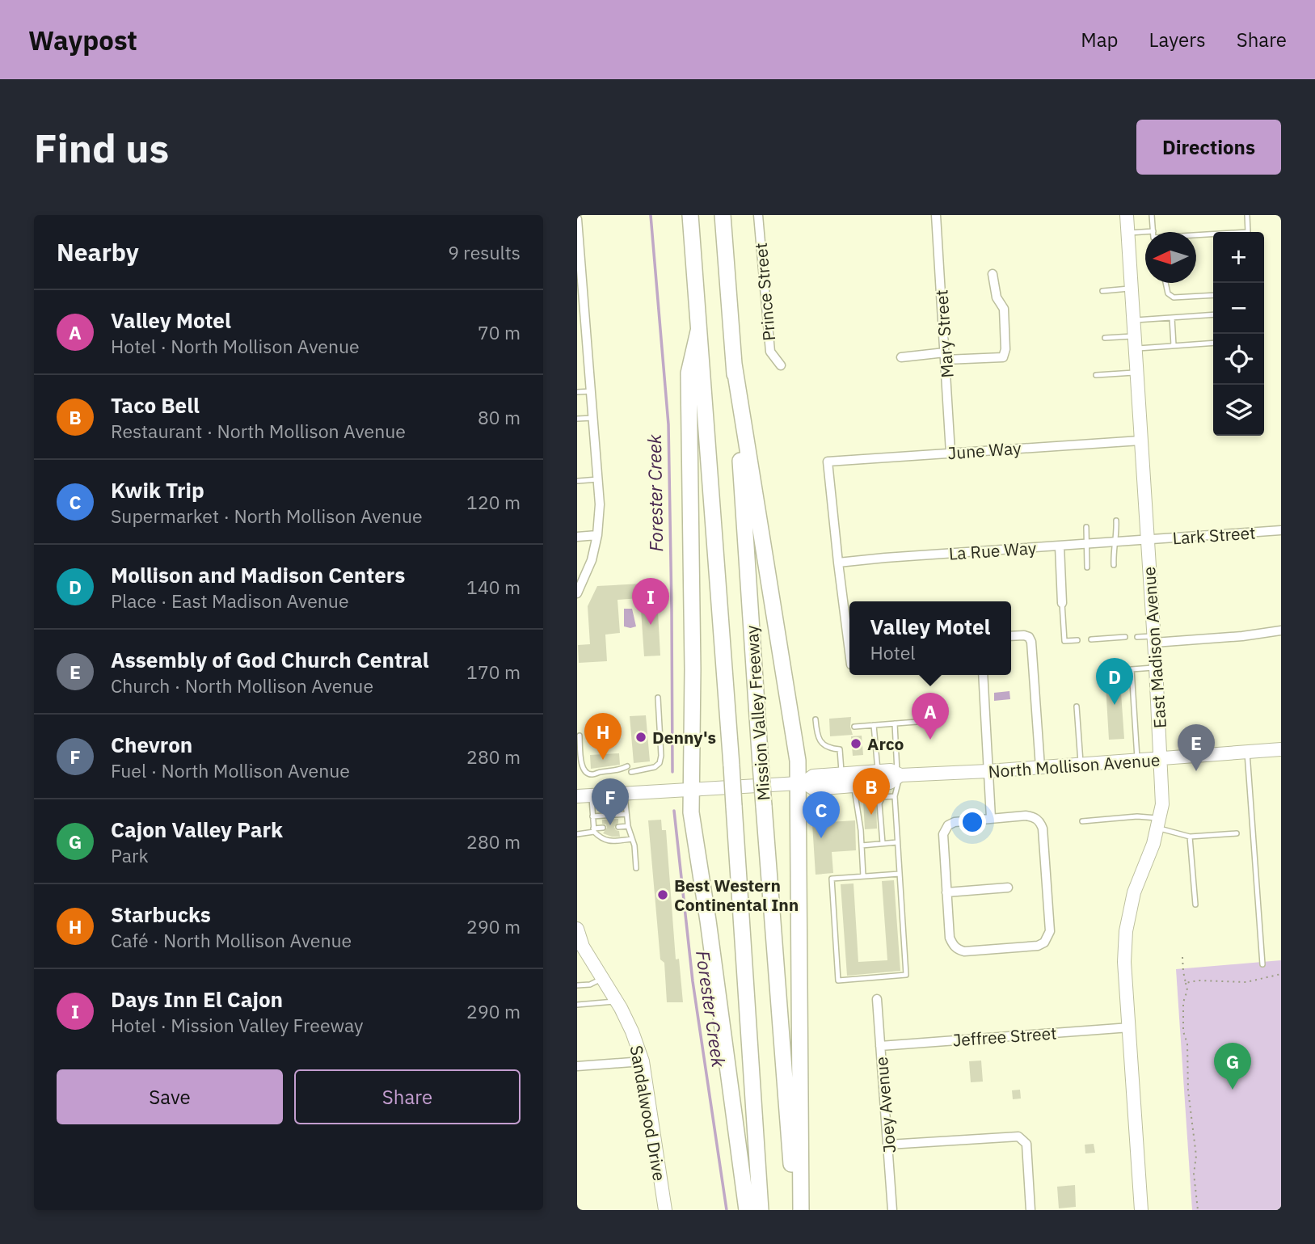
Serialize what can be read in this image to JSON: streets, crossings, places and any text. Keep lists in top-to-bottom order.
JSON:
{
  "streets": {
    "highway": ["Mission Valley Freeway"],
    "street": [
      "Prince Street",
      "Mary Street",
      "June Way",
      "Lark Street",
      "La Rue Way",
      "East Madison Avenue",
      "North Mollison Avenue",
      "Jeffree Street",
      "Joey Avenue",
      "Sandalwood Drive"
    ]
  },
  "crossings": [
    ["Mary Street", "June Way"],
    ["June Way", "La Rue Way"],
    ["June Way", "East Madison Avenue"],
    ["Lark Street", "La Rue Way"],
    ["Lark Street", "East Madison Avenue"],
    ["La Rue Way", "East Madison Avenue"],
    ["East Madison Avenue", "North Mollison Avenue"],
    ["East Madison Avenue", "Jeffree Street"],
    ["Jeffree Street", "Joey Avenue"]
  ],
  "water": ["Forester Creek"],
  "places": ["Denny's", "Arco", "Best Western Continental Inn"],
  "north": "left",
  "page": {
    "header": "Waypost",
    "nav": ["Map", "Layers", "Share"],
    "buttons": [
      "Directions",
      ["Save", "Share"]
    ],
    "title": "Find us",
    "heading": ["Nearby", "9 results"],
    "map_buttons": ["+", "−"],
    "list": [
      {
        "mark": "A",
        "name": "Valley Motel",
        "note": "Hotel · North Mollison Avenue",
        "value": "70 m"
      },
      {
        "mark": "B",
        "name": "Taco Bell",
        "note": "Restaurant · North Mollison Avenue",
        "value": "80 m"
      },
      {
        "mark": "C",
        "name": "Kwik Trip",
        "note": "Supermarket · North Mollison Avenue",
        "value": "120 m"
      },
      {
        "mark": "D",
        "name": "Mollison and Madison Centers",
        "note": "Place · East Madison Avenue",
        "value": "140 m"
      },
      {
        "mark": "E",
        "name": "Assembly of God Church Central",
        "note": "Church · North Mollison Avenue",
        "value": "170 m"
      },
      {
        "mark": "F",
        "name": "Chevron",
        "note": "Fuel · North Mollison Avenue",
        "value": "280 m"
      },
      {
        "mark": "G",
        "name": "Cajon Valley Park",
        "note": "Park",
        "value": "280 m"
      },
      {
        "mark": "H",
        "name": "Starbucks",
        "note": "Café · North Mollison Avenue",
        "value": "290 m"
      },
      {
        "mark": "I",
        "name": "Days Inn El Cajon",
        "note": "Hotel · Mission Valley Freeway",
        "value": "290 m"
      }
    ],
    "pins": [
      "I",
      "D",
      "A",
      "H",
      "E",
      "B",
      "F",
      "C",
      "G"
    ],
    "popup": ["Valley Motel", "Hotel"]
  }
}
